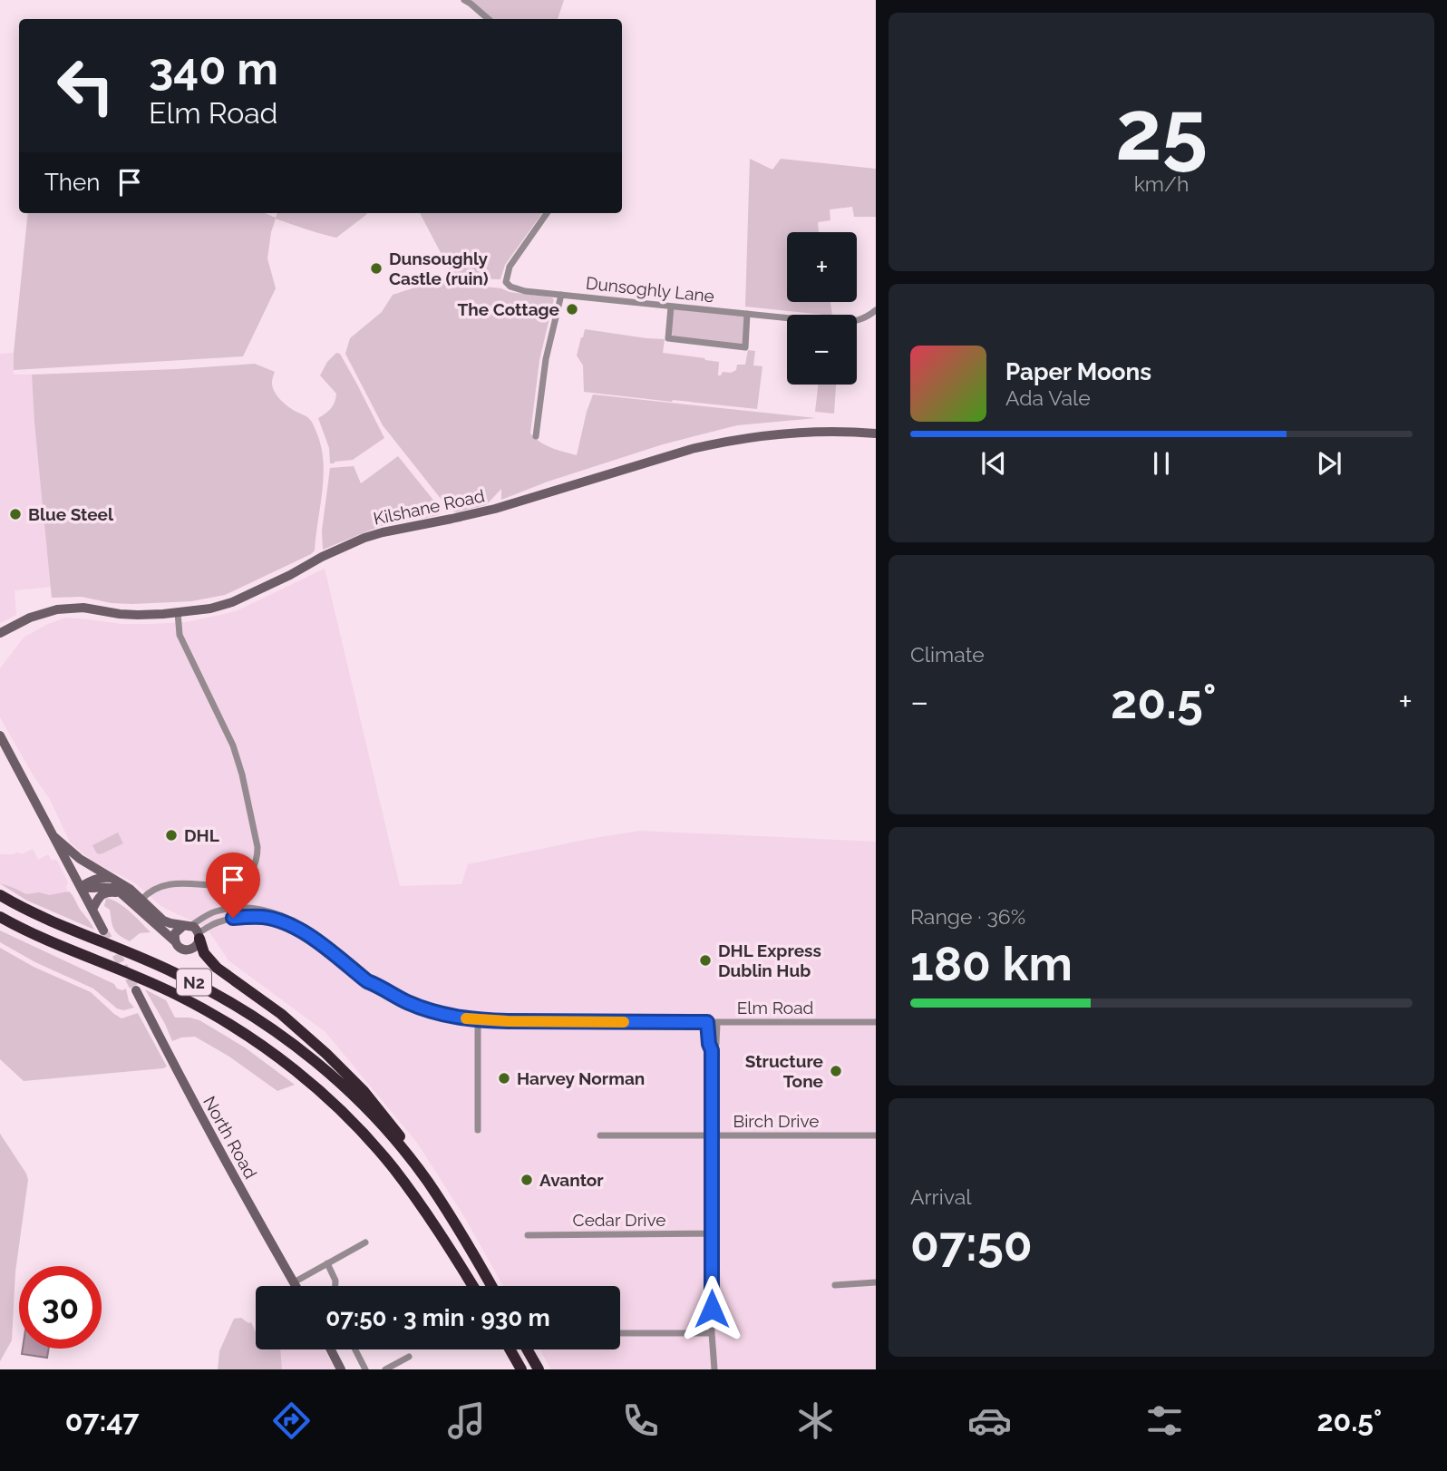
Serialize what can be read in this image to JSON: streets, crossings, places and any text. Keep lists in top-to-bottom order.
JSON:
{
  "streets": {
    "highway": ["N2"],
    "main road": ["Kilshane Road", "North Road"],
    "street": [
      "Dunsoghly Lane",
      "Elm Road",
      "Birch Drive",
      "Cedar Drive"
    ]
  },
  "places": [
    "Dunsoughly Castle (ruin)",
    "The Cottage",
    "Blue Steel",
    "DHL",
    "DHL Express Dublin Hub",
    "Structure Tone",
    "Harvey Norman",
    "Avantor"
  ],
  "page": {
    "tile": [
      ["25", "km/h"],
      "Climate",
      ["Range · 36%", "180 km"],
      ["Arrival", "07:50"]
    ],
    "turn": ["340 m", "Elm Road"],
    "then": "Then",
    "map_buttons": ["+", "−"],
    "song": ["Paper Moons", "Ada Vale"],
    "heat": ["−", "20.5°", "+"],
    "limit": "30",
    "trip": "07:50 · 3 min · 930 m",
    "tabs": ["07:47", "20.5°"]
  }
}
